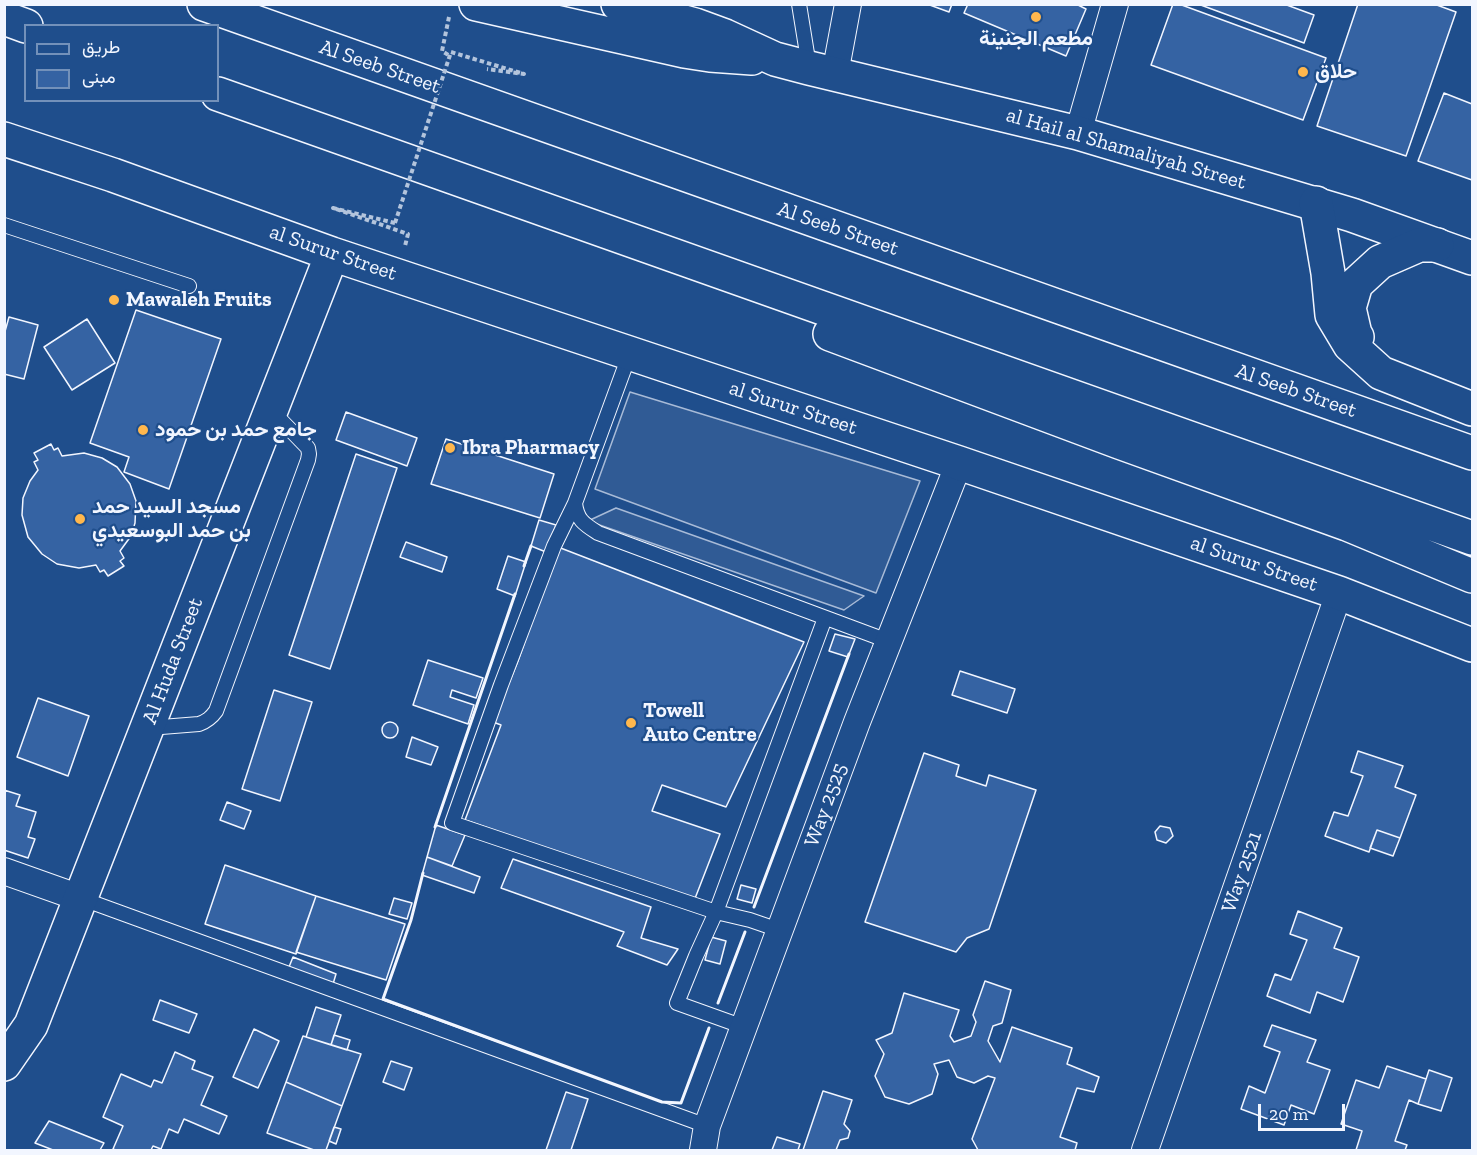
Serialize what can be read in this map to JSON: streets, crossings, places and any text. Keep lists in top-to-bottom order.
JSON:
{
  "streets": {
    "main road": [
      "Al Seeb Street",
      "al Hail al Shamaliyah Street",
      "al Surur Street",
      "Al Huda Street"
    ],
    "street": ["Way 2525", "Way 2521"]
  },
  "crossings": [
    ["al Surur Street", "Al Huda Street"],
    ["al Surur Street", "Way 2525"],
    ["al Surur Street", "Way 2521"]
  ],
  "places": [
    "مطعم الجنينة",
    "حلاق",
    "Mawaleh Fruits",
    "جامع حمد بن حمود",
    "Ibra Pharmacy",
    "مسجد السيد حمد بن حمد البوسعيدي",
    "Towell Auto Centre"
  ],
  "legend": ["طريق", "مبنى"],
  "scale_bar": "20 m"
}
